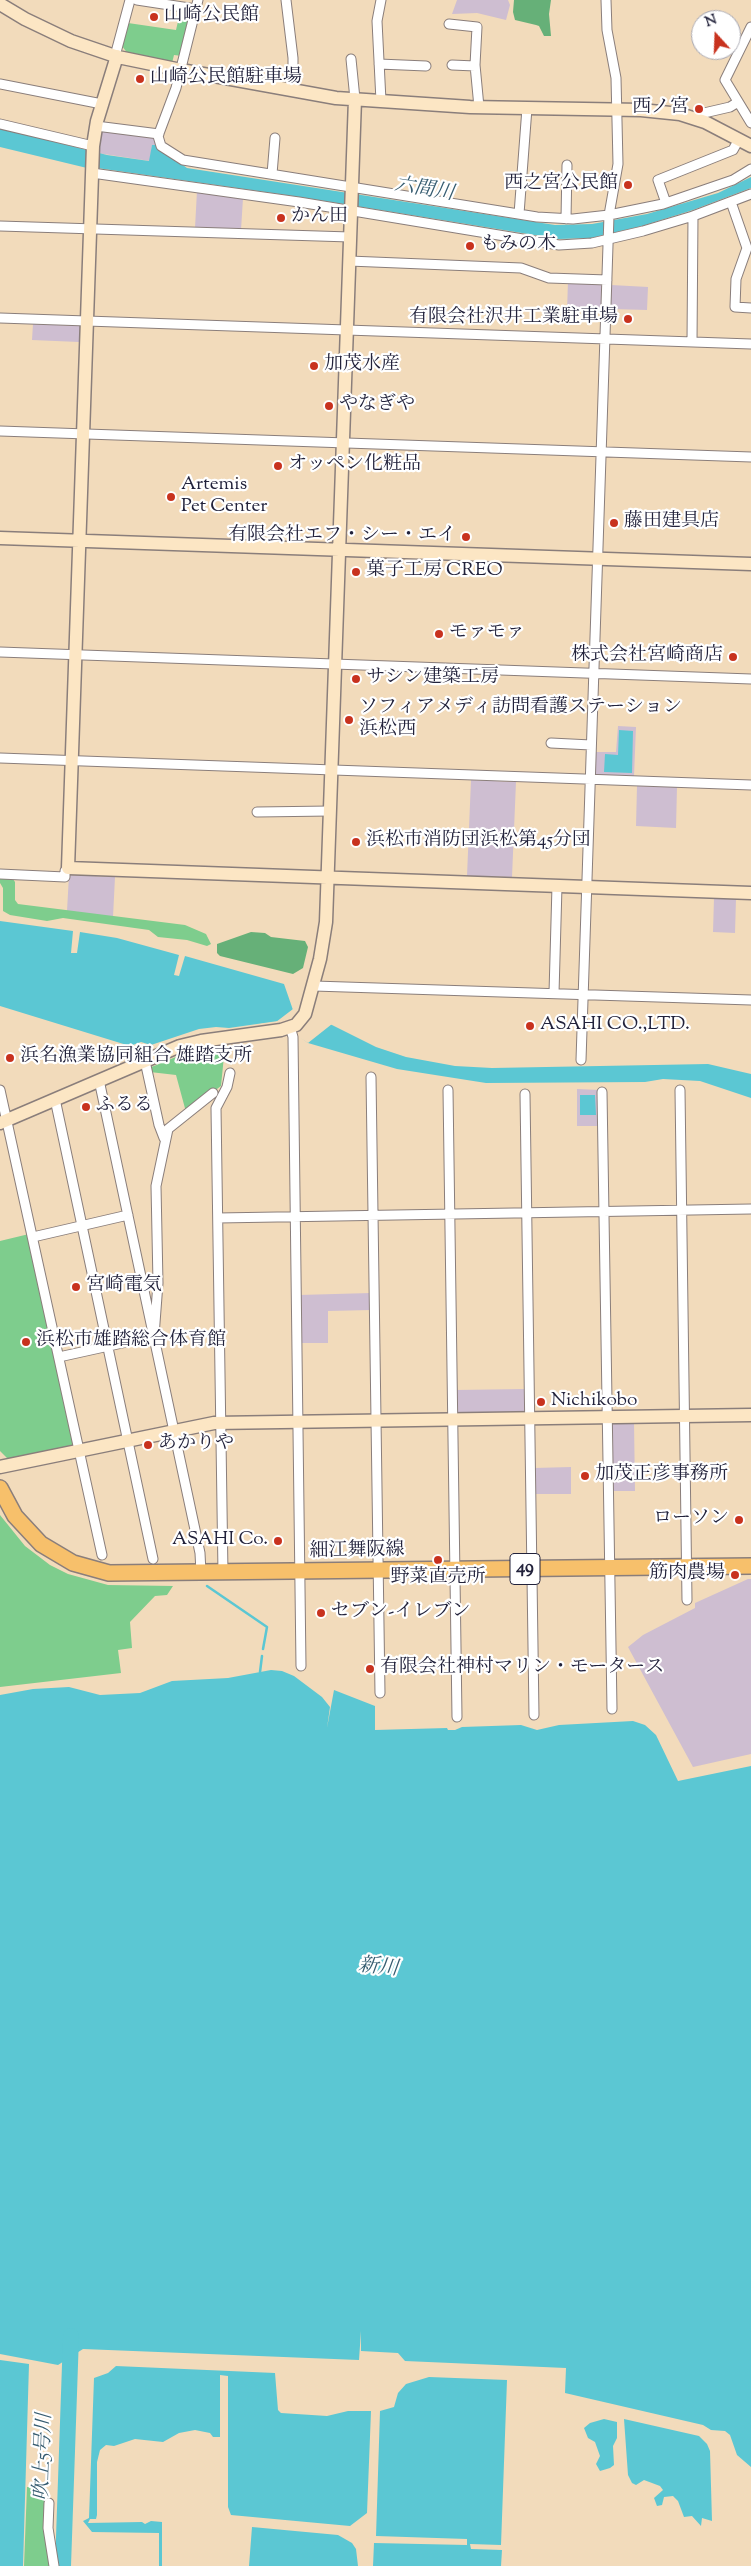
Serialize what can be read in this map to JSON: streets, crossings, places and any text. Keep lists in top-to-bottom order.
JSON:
{
  "streets": {
    "main road": ["細江舞阪線", "49"]
  },
  "water": ["六間川", "新川", "吹上5号川"],
  "places": [
    "山崎公民館",
    "山崎公民館駐車場",
    "西ノ宮",
    "西之宮公民館",
    "かん田",
    "もみの木",
    "有限会社沢井工業駐車場",
    "加茂水産",
    "やなぎや",
    "オッペン化粧品",
    "Artemis Pet Center",
    "藤田建具店",
    "有限会社エフ・シー・エイ",
    "菓子工房 CREO",
    "モァモァ",
    "株式会社宮崎商店",
    "サシン建築工房",
    "ソフィアメディ訪問看護ステーション 浜松西",
    "浜松市消防団浜松第45分団",
    "ASAHI CO.,LTD.",
    "浜名漁業協同組合 雄踏支所",
    "ふるる",
    "宮崎電気",
    "浜松市雄踏総合体育館",
    "Nichikobo",
    "あかりや",
    "加茂正彦事務所",
    "ローソン",
    "ASAHI Co.",
    "野菜直売所",
    "筋肉農場",
    "セブン-イレブン",
    "有限会社神村マリン・モータース"
  ],
  "north": "top"
}
